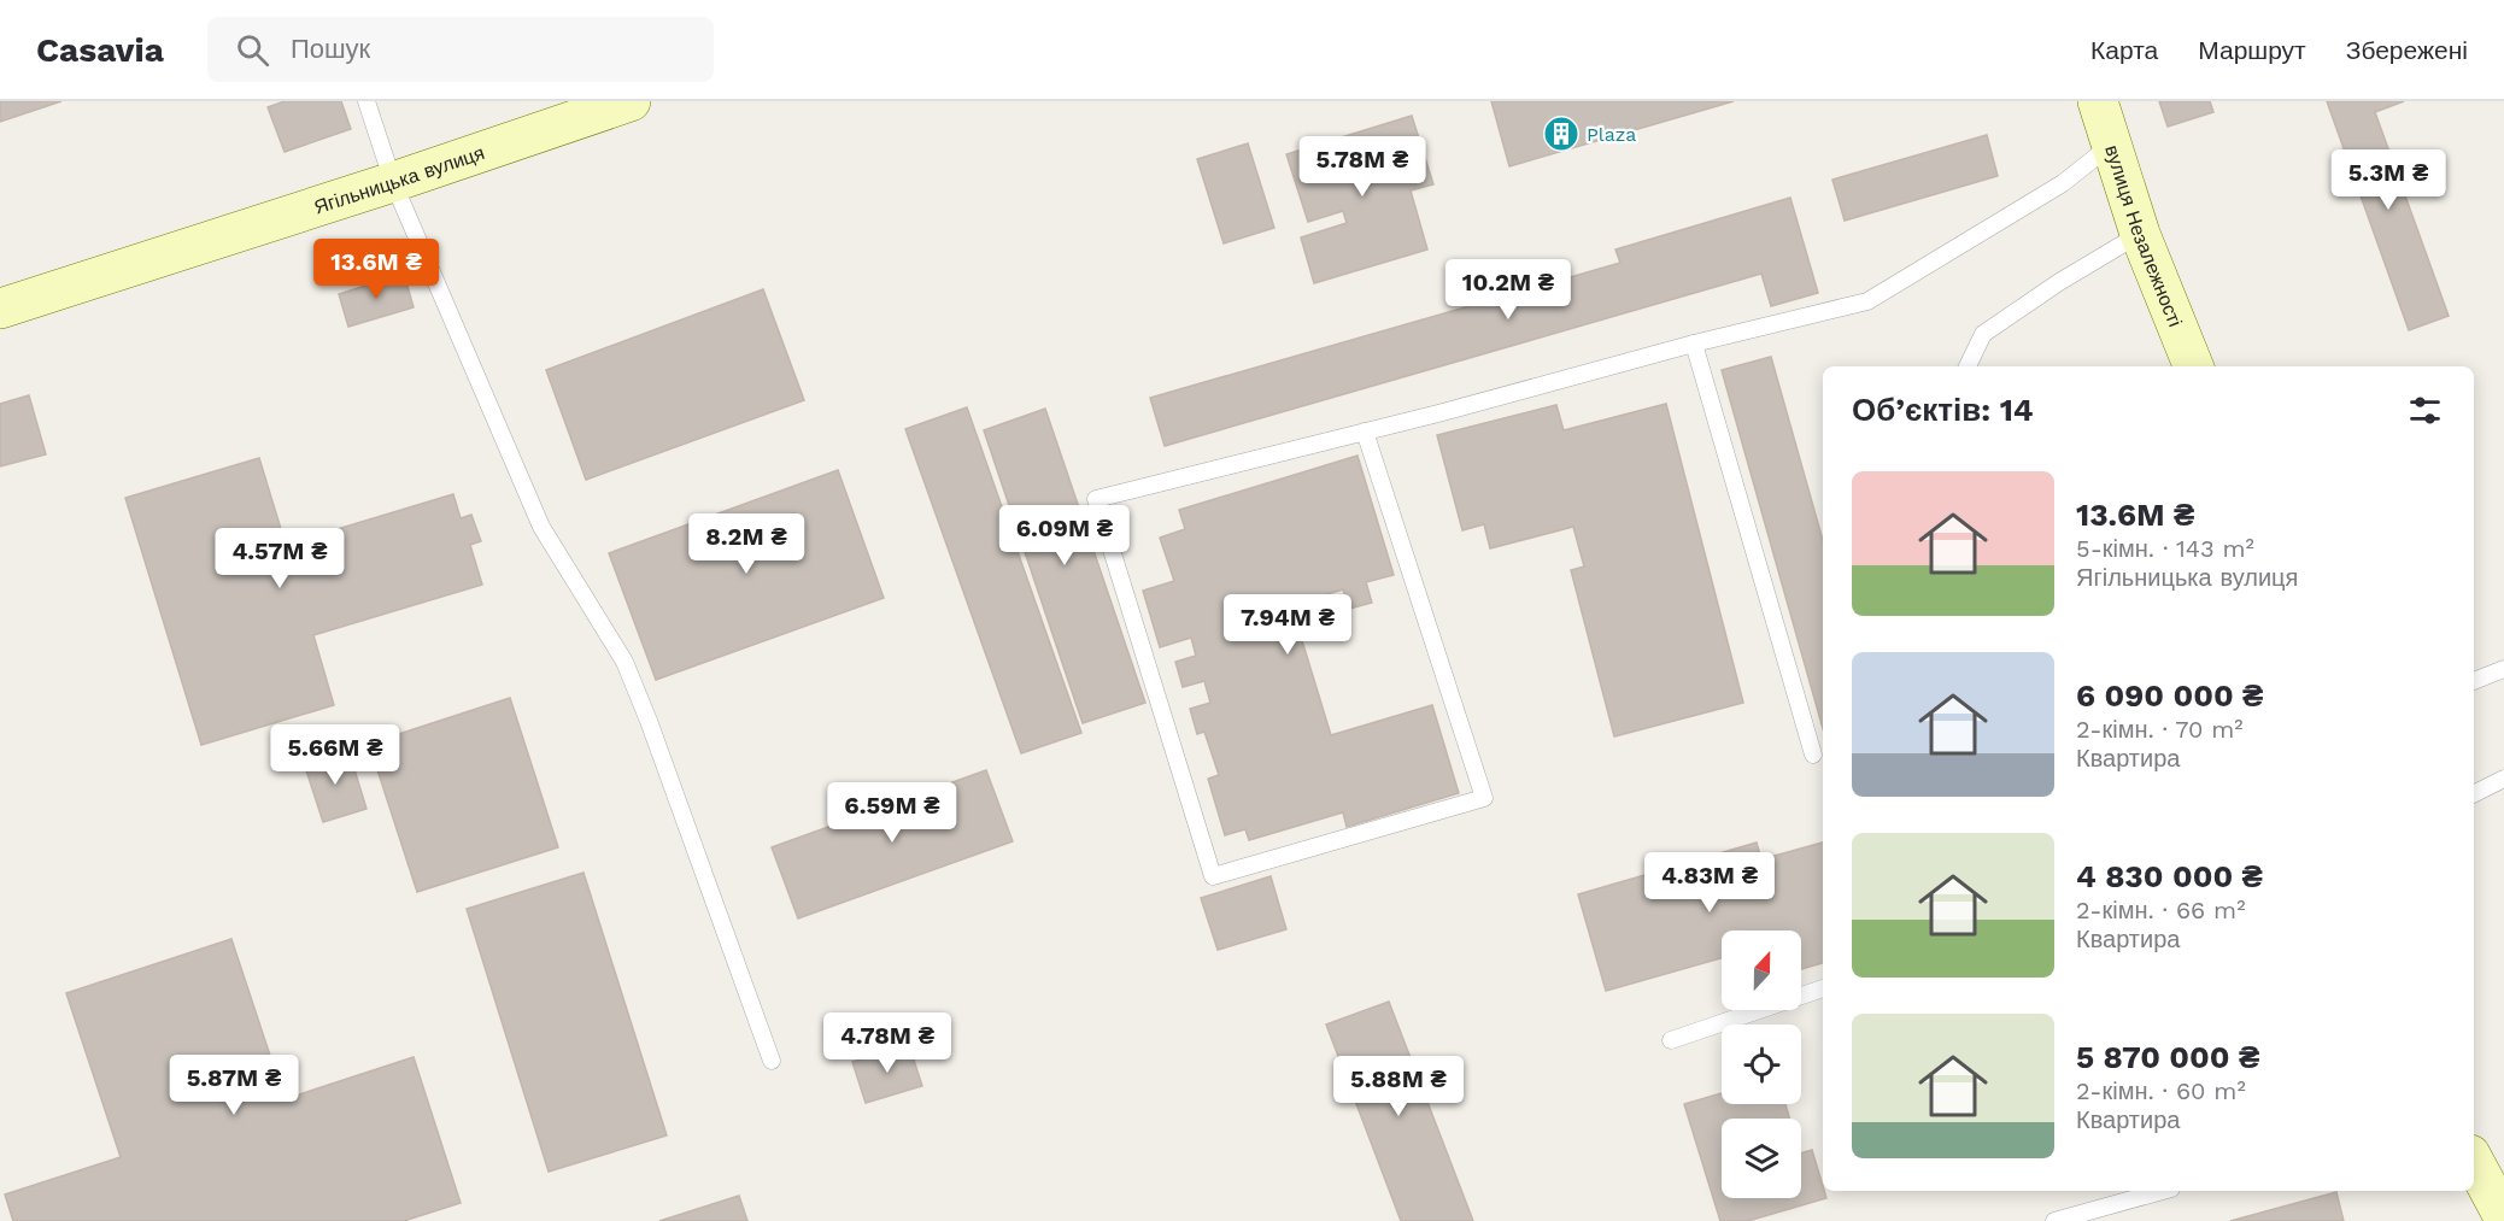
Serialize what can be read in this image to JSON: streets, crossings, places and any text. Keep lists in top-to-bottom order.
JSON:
{
  "streets": {
    "main road": ["Ягільницька вулиця", "вулиця Незалежності"]
  },
  "places": {
    "building": ["Plaza"]
  },
  "north": "top",
  "page": {
    "header": "Casavia",
    "search": "Пошук",
    "nav": ["Карта", "Маршрут", "Збережені"],
    "price": [
      "5.78M ₴",
      "5.3M ₴",
      "13.6M ₴",
      "10.2M ₴",
      "6.09M ₴",
      "8.2M ₴",
      "4.57M ₴",
      "7.94M ₴",
      "5.66M ₴",
      "6.59M ₴",
      "4.83M ₴",
      "4.78M ₴",
      "5.87M ₴",
      "5.88M ₴"
    ],
    "heading": "Об’єктів: 14",
    "list": [
      {
        "name": "13.6M ₴",
        "note": "5-кімн. · 143 m² · Ягільницька вулиця"
      },
      {
        "name": "6 090 000 ₴",
        "note": "2-кімн. · 70 m² · Квартира"
      },
      {
        "name": "4 830 000 ₴",
        "note": "2-кімн. · 66 m² · Квартира"
      },
      {
        "name": "5 870 000 ₴",
        "note": "2-кімн. · 60 m² · Квартира"
      }
    ]
  }
}
